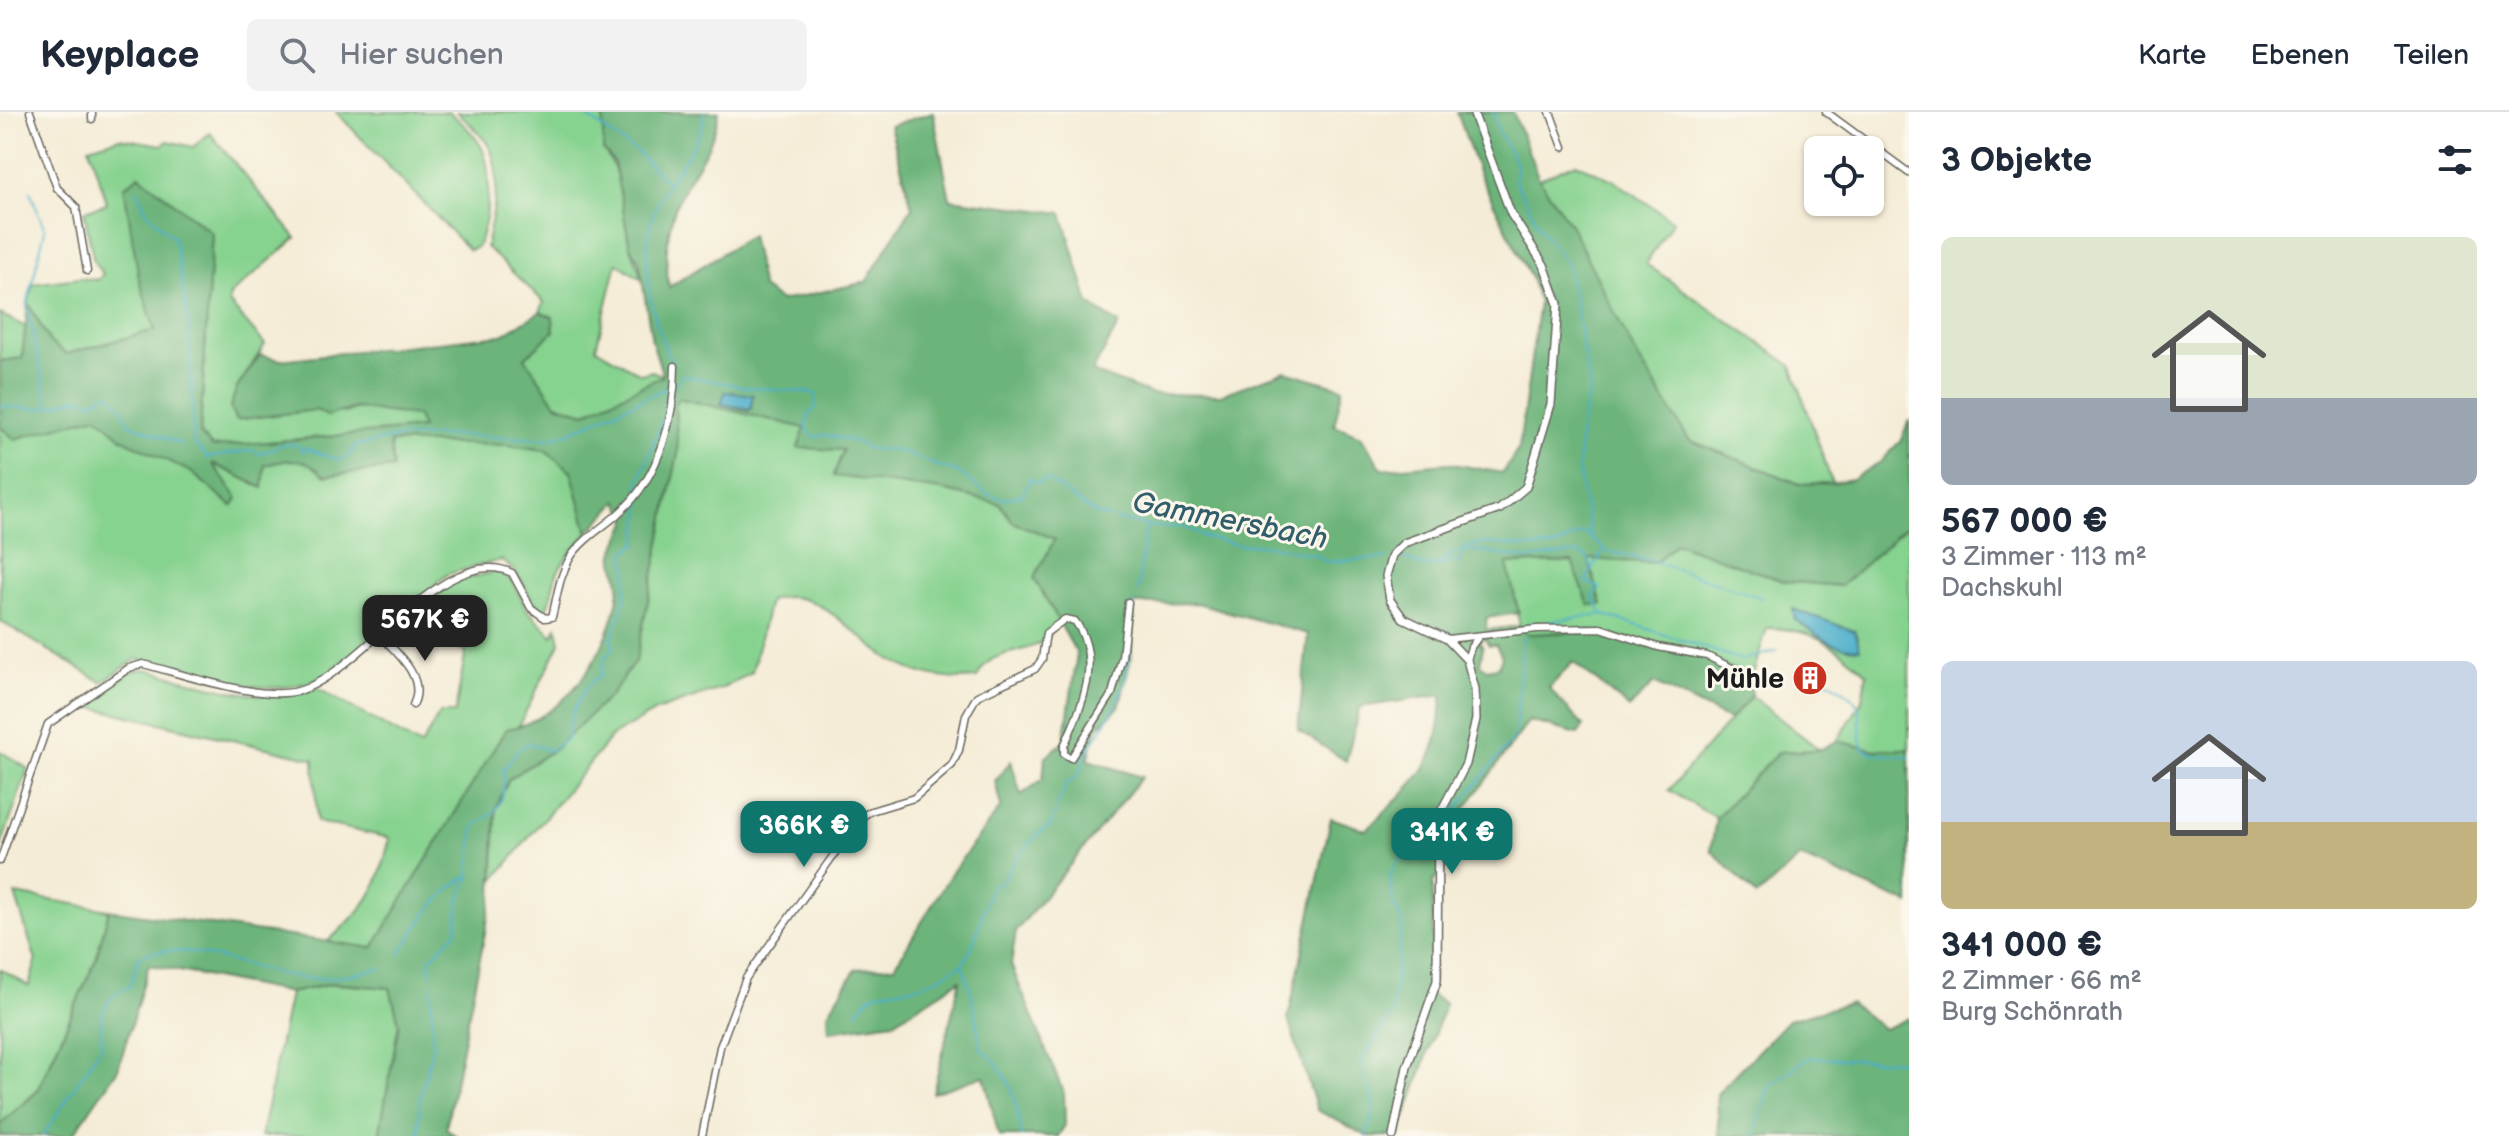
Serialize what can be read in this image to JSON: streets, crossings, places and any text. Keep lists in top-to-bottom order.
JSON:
{
  "water": ["Gammersbach"],
  "places": {
    "building": ["Mühle"]
  },
  "page": {
    "header": "Keyplace",
    "search": "Hier suchen",
    "nav": ["Karte", "Ebenen", "Teilen"],
    "heading": "3 Objekte",
    "list": [
      {
        "name": "567 000 €",
        "note": "3 Zimmer · 113 m² · Dachskuhl"
      },
      {
        "name": "341 000 €",
        "note": "2 Zimmer · 66 m² · Burg Schönrath"
      }
    ],
    "price": ["567K €", "366K €", "341K €"]
  }
}
